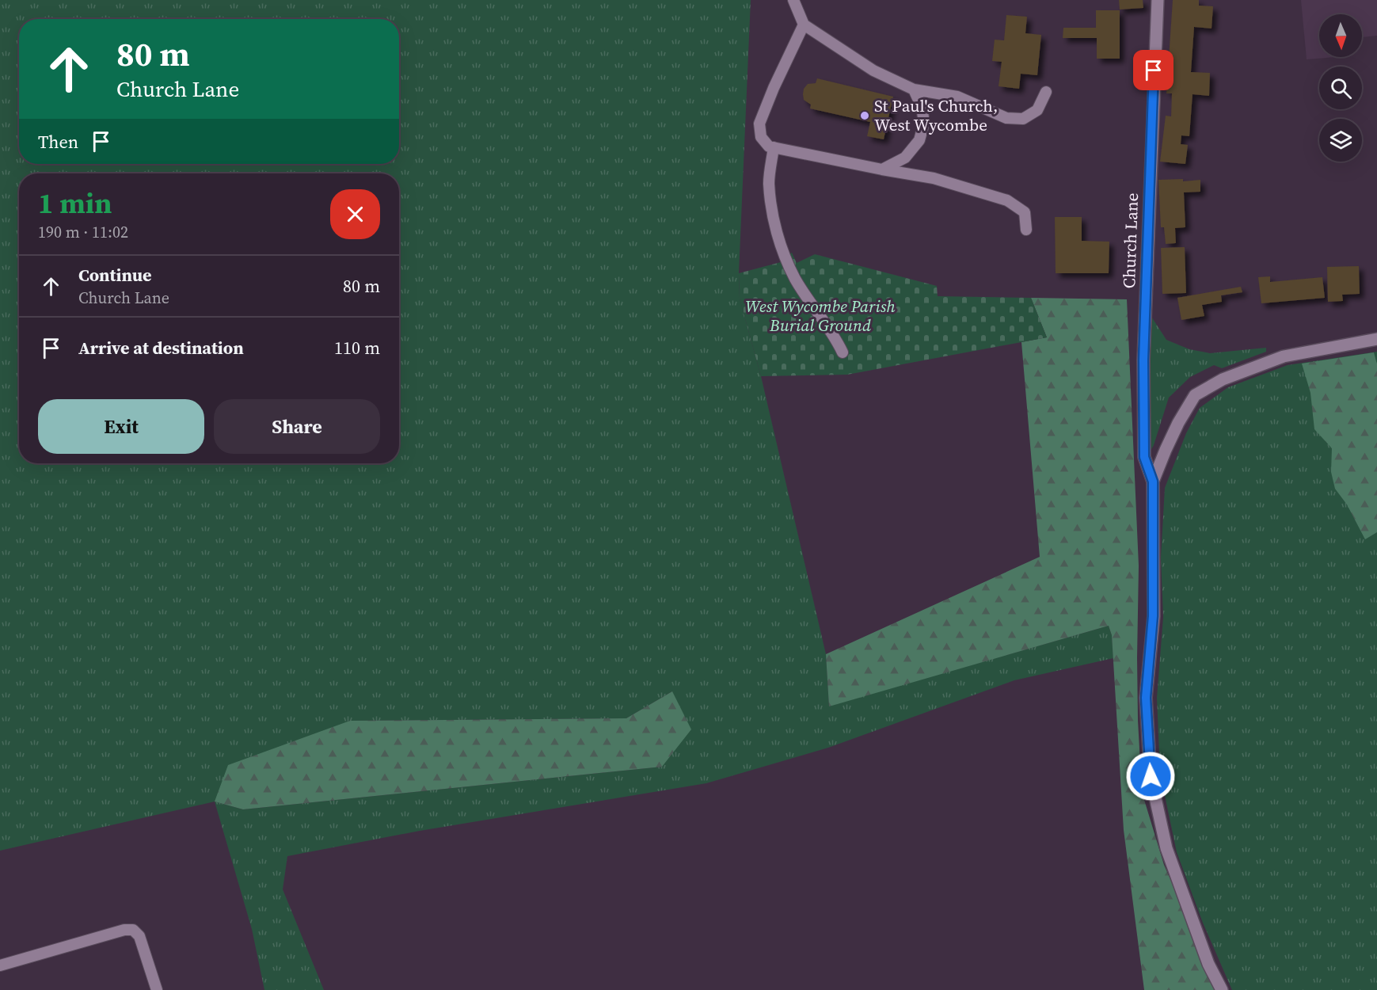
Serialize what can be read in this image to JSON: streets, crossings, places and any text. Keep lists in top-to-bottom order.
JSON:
{
  "streets": {
    "street": ["Church Lane"]
  },
  "parks": ["West Wycombe Parish Burial Ground"],
  "places": ["St Paul's Church, West Wycombe"],
  "north": "bottom",
  "page": {
    "turn": ["80 m", "Church Lane"],
    "then": "Then",
    "heading": ["1 min", "190 m · 11:02"],
    "list": [
      {
        "name": "Continue",
        "note": "Church Lane",
        "value": "80 m"
      },
      {
        "name": "Arrive at destination",
        "value": "110 m"
      }
    ],
    "buttons": ["Exit", "Share"]
  }
}
